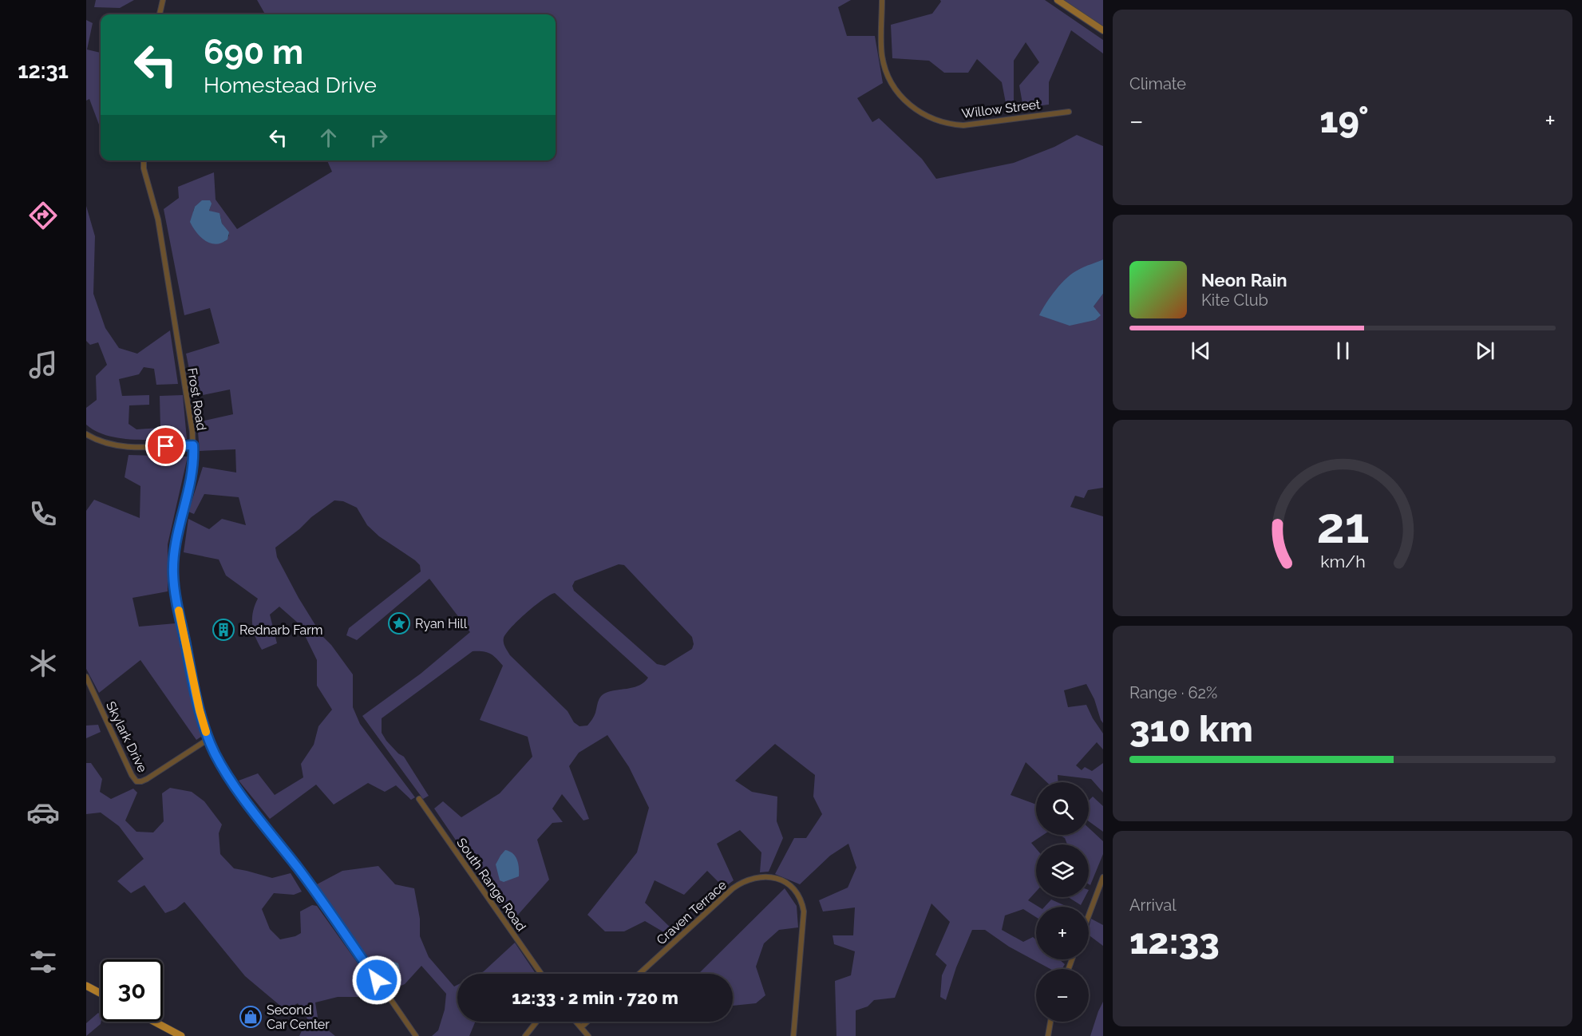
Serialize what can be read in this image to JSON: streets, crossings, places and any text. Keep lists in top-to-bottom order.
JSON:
{
  "streets": {
    "street": [
      "Willow Street",
      "Frost Road",
      "Skylark Drive",
      "South Range Road",
      "Craven Terrace"
    ]
  },
  "crossings": [
    ["Frost Road", "Skylark Drive"]
  ],
  "places": {
    "place": ["Ryan Hill"],
    "building": ["Rednarb Farm"],
    "shop": ["Second Car Center"]
  },
  "page": {
    "tabs": "12:31",
    "tile": [
      "Climate",
      ["Range · 62%", "310 km"],
      ["Arrival", "12:33"]
    ],
    "turn": ["690 m", "Homestead Drive"],
    "heat": ["−", "19°", "+"],
    "song": ["Neon Rain", "Kite Club"],
    "map_buttons": ["+", "−"],
    "limit": "30",
    "trip": "12:33 · 2 min · 720 m",
    "gauge": ["21", "km/h"]
  }
}
